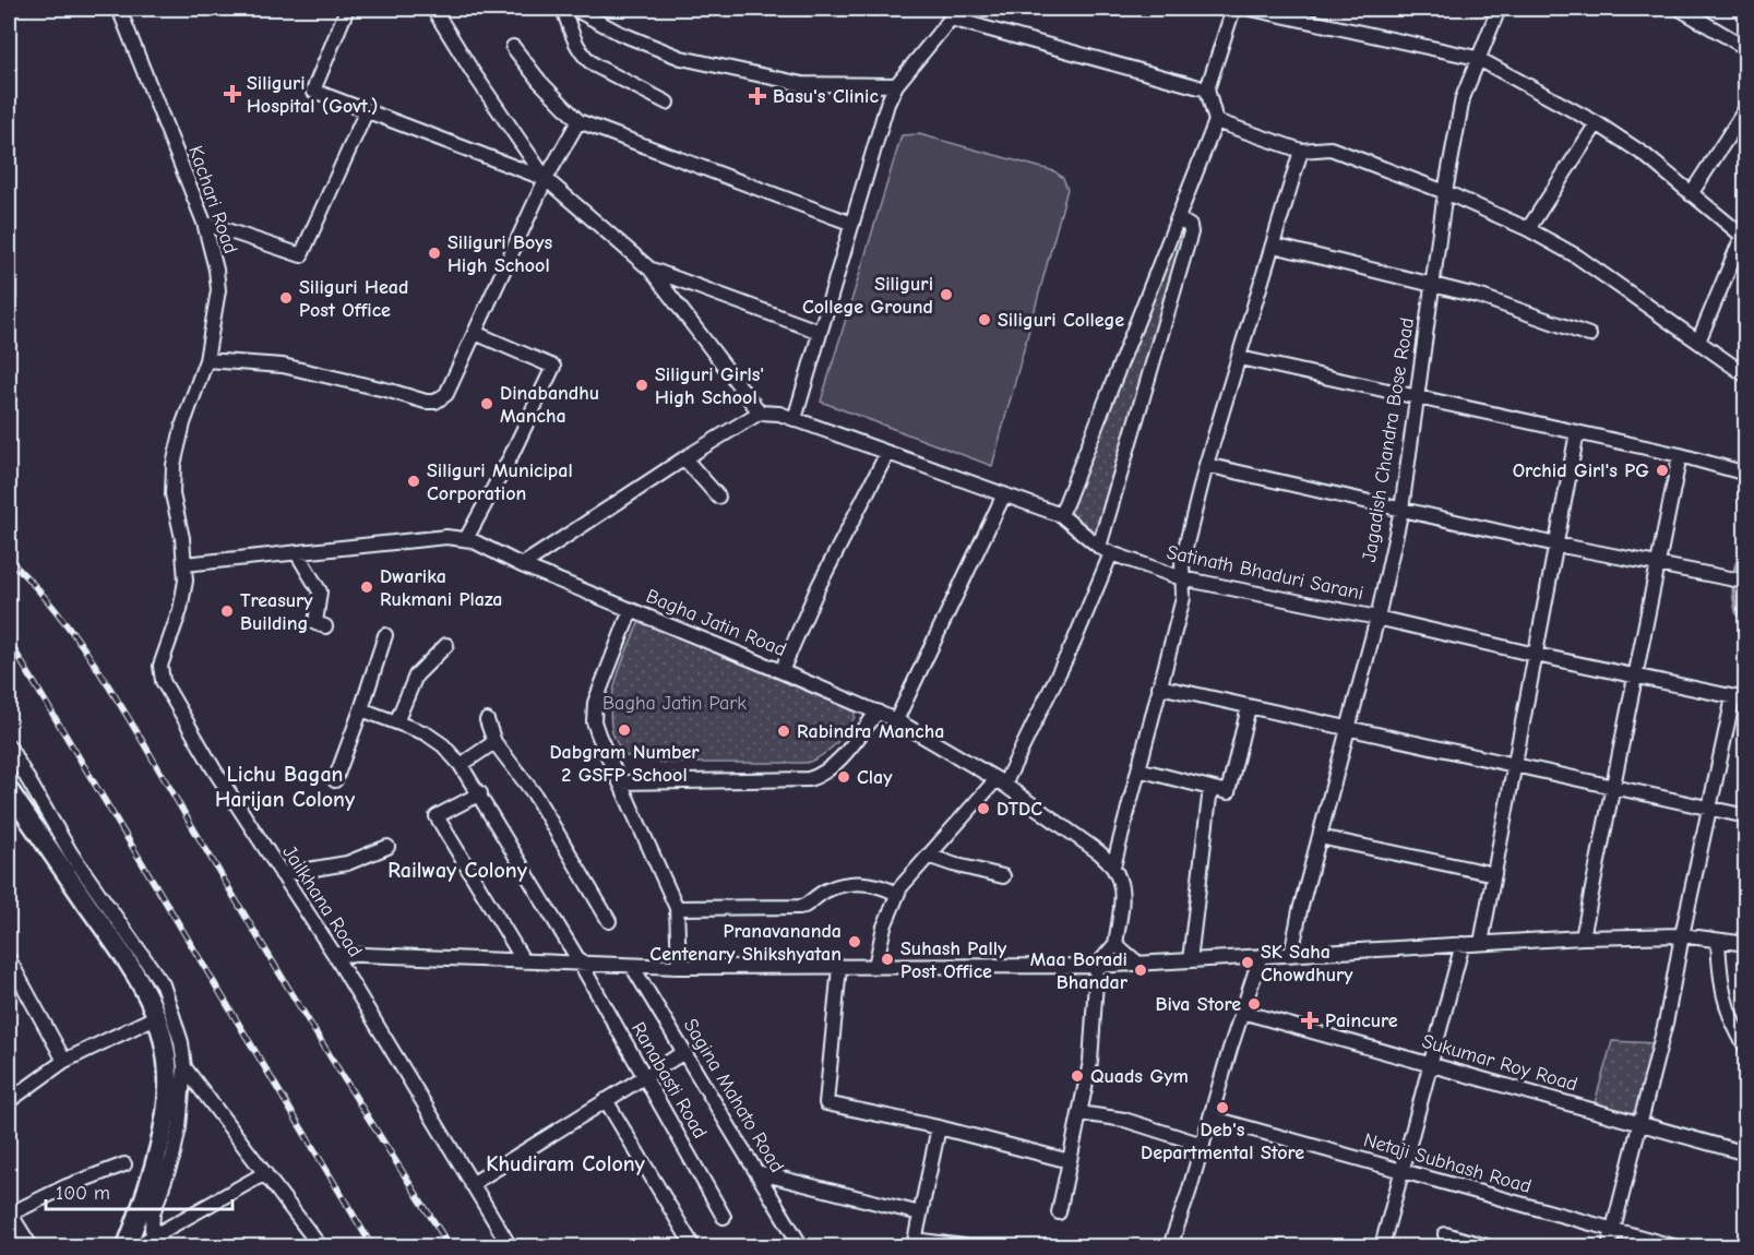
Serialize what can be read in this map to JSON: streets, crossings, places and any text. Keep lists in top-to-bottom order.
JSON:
{
  "streets": {
    "street": [
      "Kachari Road",
      "Jagadish Chandra Bose Road",
      "Satinath Bhaduri Sarani",
      "Bagha Jatin Road",
      "Jailkhana Road",
      "Sukumar Roy Road",
      "Ranabasti Road",
      "Sagina Mahato Road",
      "Netaji Subhash Road"
    ]
  },
  "crossings": [
    ["Kachari Road", "Bagha Jatin Road"],
    ["Kachari Road", "Jailkhana Road"],
    ["Jagadish Chandra Bose Road", "Satinath Bhaduri Sarani"],
    ["Bagha Jatin Road", "Jailkhana Road"]
  ],
  "districts": ["Lichu Bagan Harijan Colony", "Railway Colony", "Khudiram Colony"],
  "parks": ["Bagha Jatin Park"],
  "places": {
    "health": ["Siliguri Hospital (Govt.)", "Basu's Clinic", "Paincure"],
    "other": [
      "Siliguri Boys High School",
      "Siliguri College Ground",
      "Siliguri Head Post Office",
      "Siliguri College",
      "Siliguri Girls' High School",
      "Dinabandhu Mancha",
      "Orchid Girl's PG",
      "Siliguri Municipal Corporation",
      "Dwarika Rukmani Plaza",
      "Treasury Building",
      "Dabgram Number 2 GSFP School",
      "Rabindra Mancha",
      "Clay",
      "DTDC",
      "Pranavananda Centenary Shikshyatan",
      "Suhash Pally Post Office",
      "SK Saha Chowdhury",
      "Maa Boradi Bhandar",
      "Biva Store",
      "Quads Gym",
      "Deb's Departmental Store"
    ]
  },
  "scale_bar": "100 m"
}
